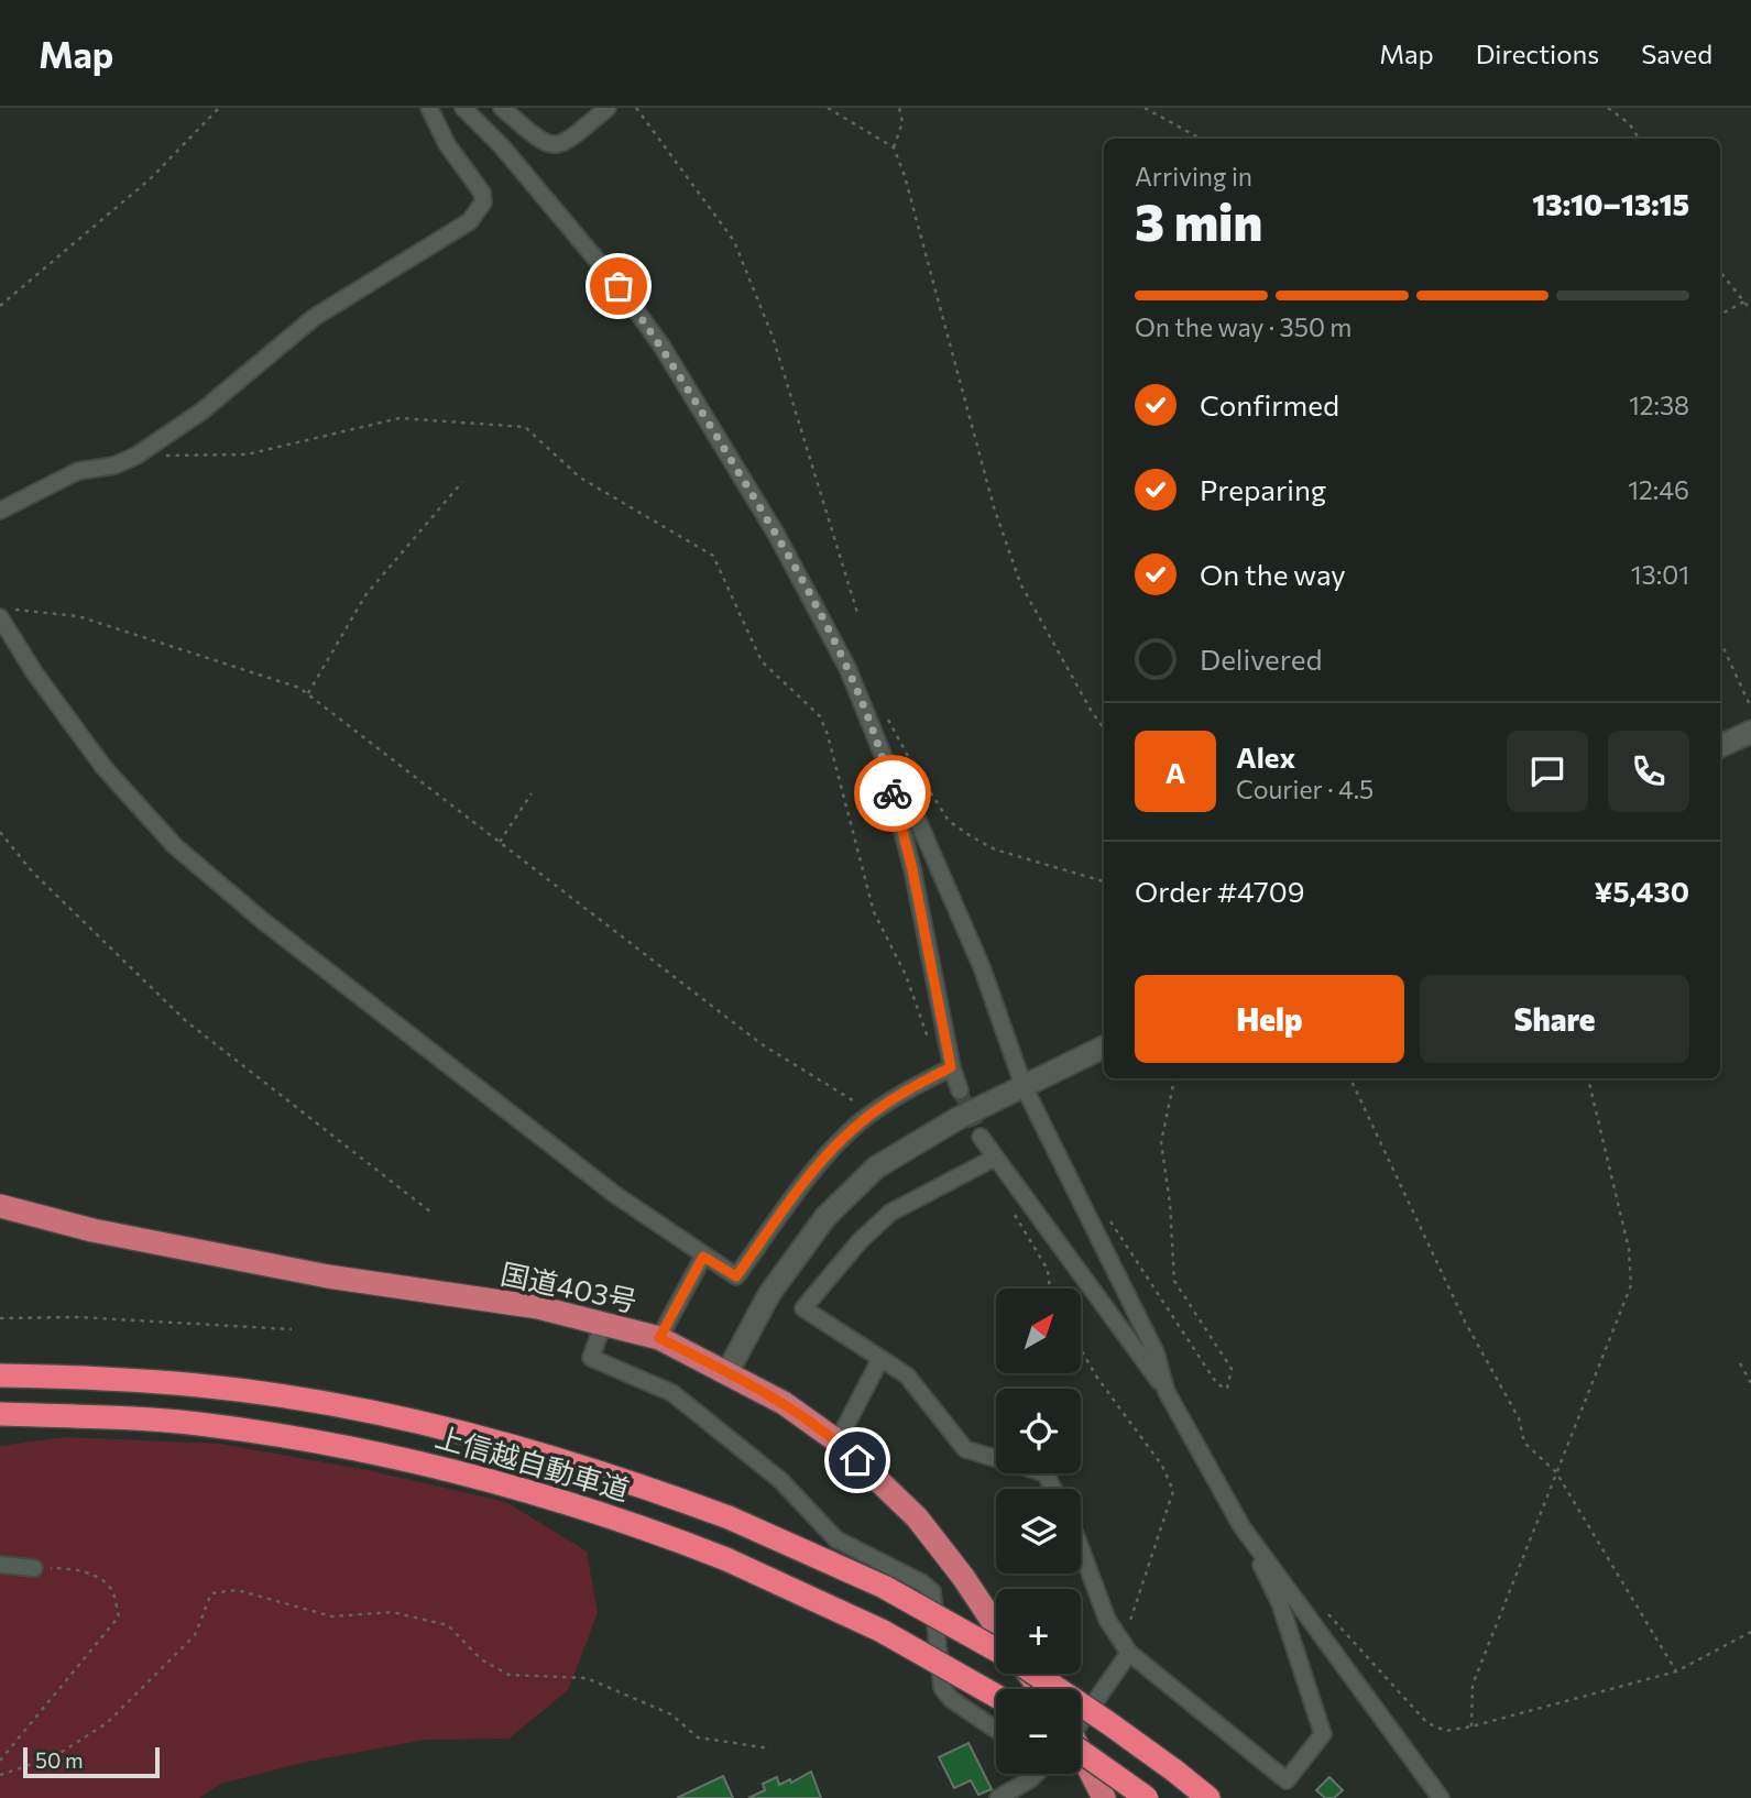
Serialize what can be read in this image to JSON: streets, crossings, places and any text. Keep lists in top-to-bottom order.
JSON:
{
  "streets": {
    "highway": ["国道403号", "上信越自動車道"]
  },
  "scale_bar": "50 m",
  "north": "top right",
  "page": {
    "header": "Map",
    "nav": ["Map", "Directions", "Saved"],
    "heading": ["3 min", "Arriving in", "13:10–13:15"],
    "panel": [
      "Alex",
      "Courier · 4.5",
      "Order #4709",
      "¥5,430"
    ],
    "bar": "On the way · 350 m",
    "list": [
      ["Confirmed", "12:38"],
      ["Preparing", "12:46"],
      ["On the way", "13:01"],
      "Delivered"
    ],
    "round": "A",
    "buttons": ["Help", "Share"],
    "map_buttons": ["+", "−"],
    "scale": "50 m"
  }
}
